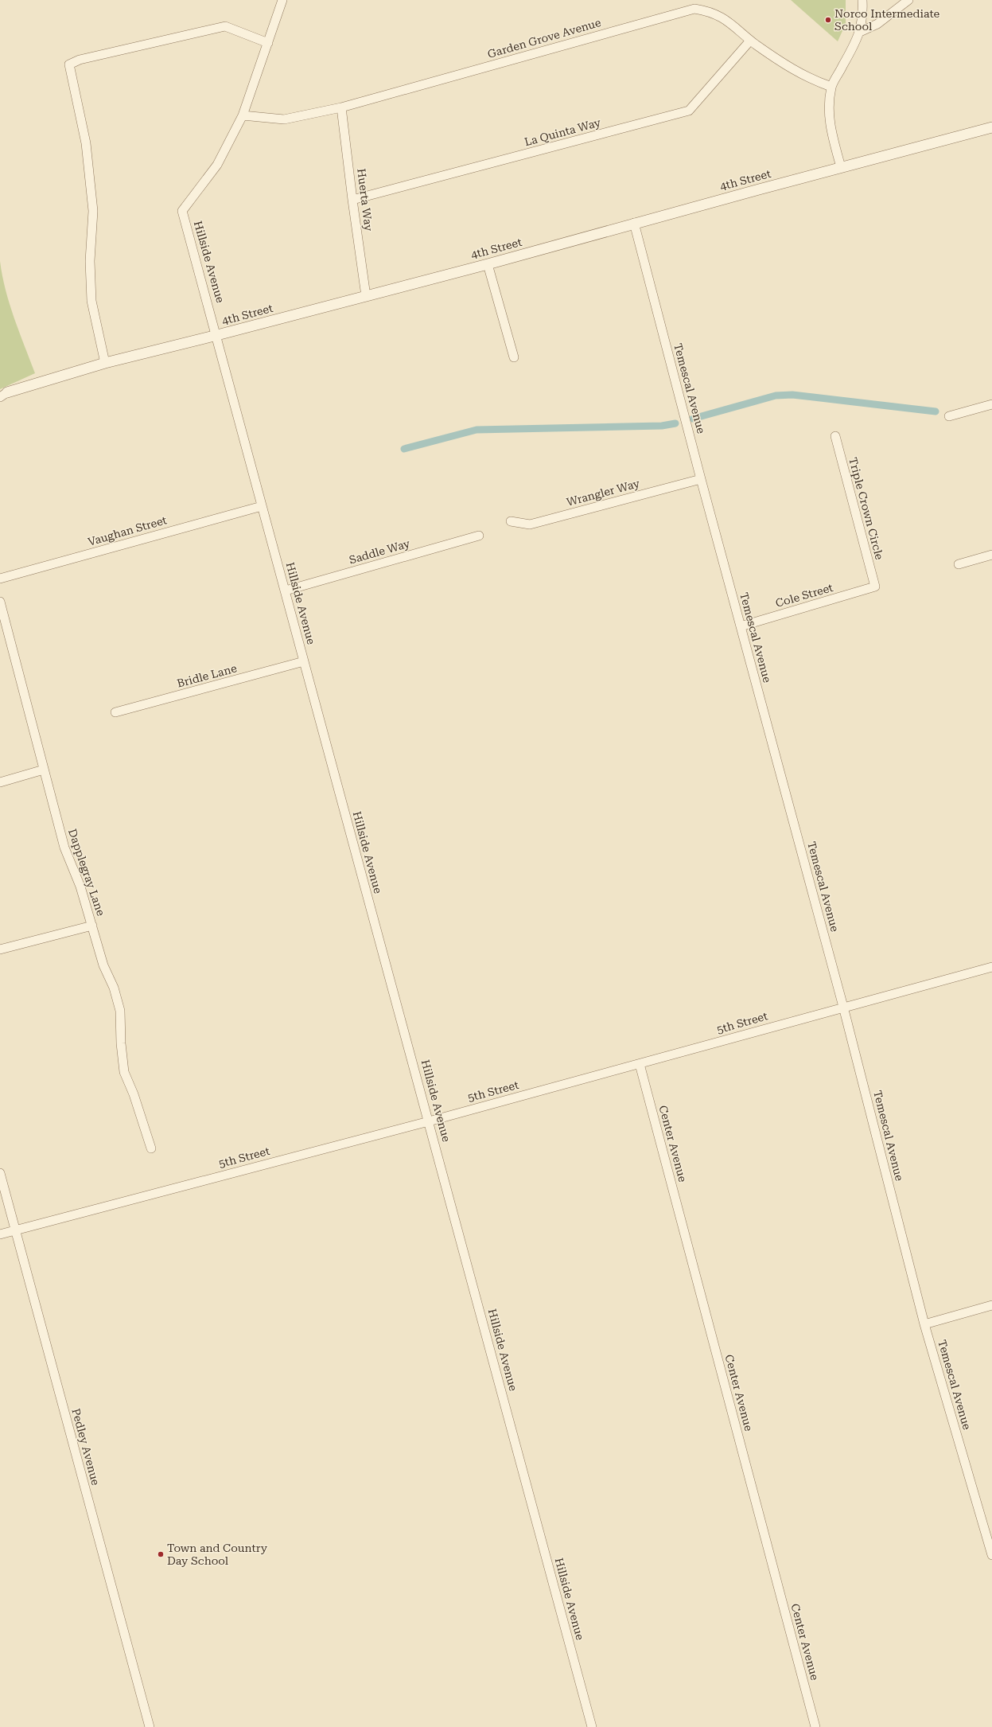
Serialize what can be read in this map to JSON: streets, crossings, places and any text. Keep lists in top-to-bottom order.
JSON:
{
  "streets": {
    "street": [
      "Garden Grove Avenue",
      "La Quinta Way",
      "4th Street",
      "Huerta Way",
      "Hillside Avenue",
      "Temescal Avenue",
      "Wrangler Way",
      "Triple Crown Circle",
      "Vaughan Street",
      "Saddle Way",
      "Cole Street",
      "Bridle Lane",
      "Dapplegray Lane",
      "5th Street",
      "Center Avenue",
      "Pedley Avenue"
    ]
  },
  "crossings": [
    ["Garden Grove Avenue", "La Quinta Way"],
    ["Garden Grove Avenue", "Huerta Way"],
    ["Garden Grove Avenue", "Hillside Avenue"],
    ["La Quinta Way", "Huerta Way"],
    ["4th Street", "Huerta Way"],
    ["4th Street", "Hillside Avenue"],
    ["4th Street", "Temescal Avenue"],
    ["Hillside Avenue", "Vaughan Street"],
    ["Hillside Avenue", "Saddle Way"],
    ["Hillside Avenue", "Bridle Lane"],
    ["Hillside Avenue", "5th Street"],
    ["Temescal Avenue", "Wrangler Way"],
    ["Temescal Avenue", "Cole Street"],
    ["Temescal Avenue", "5th Street"],
    ["Triple Crown Circle", "Cole Street"],
    ["5th Street", "Center Avenue"],
    ["5th Street", "Pedley Avenue"]
  ],
  "places": ["Norco Intermediate School", "Town and Country Day School"]
}
